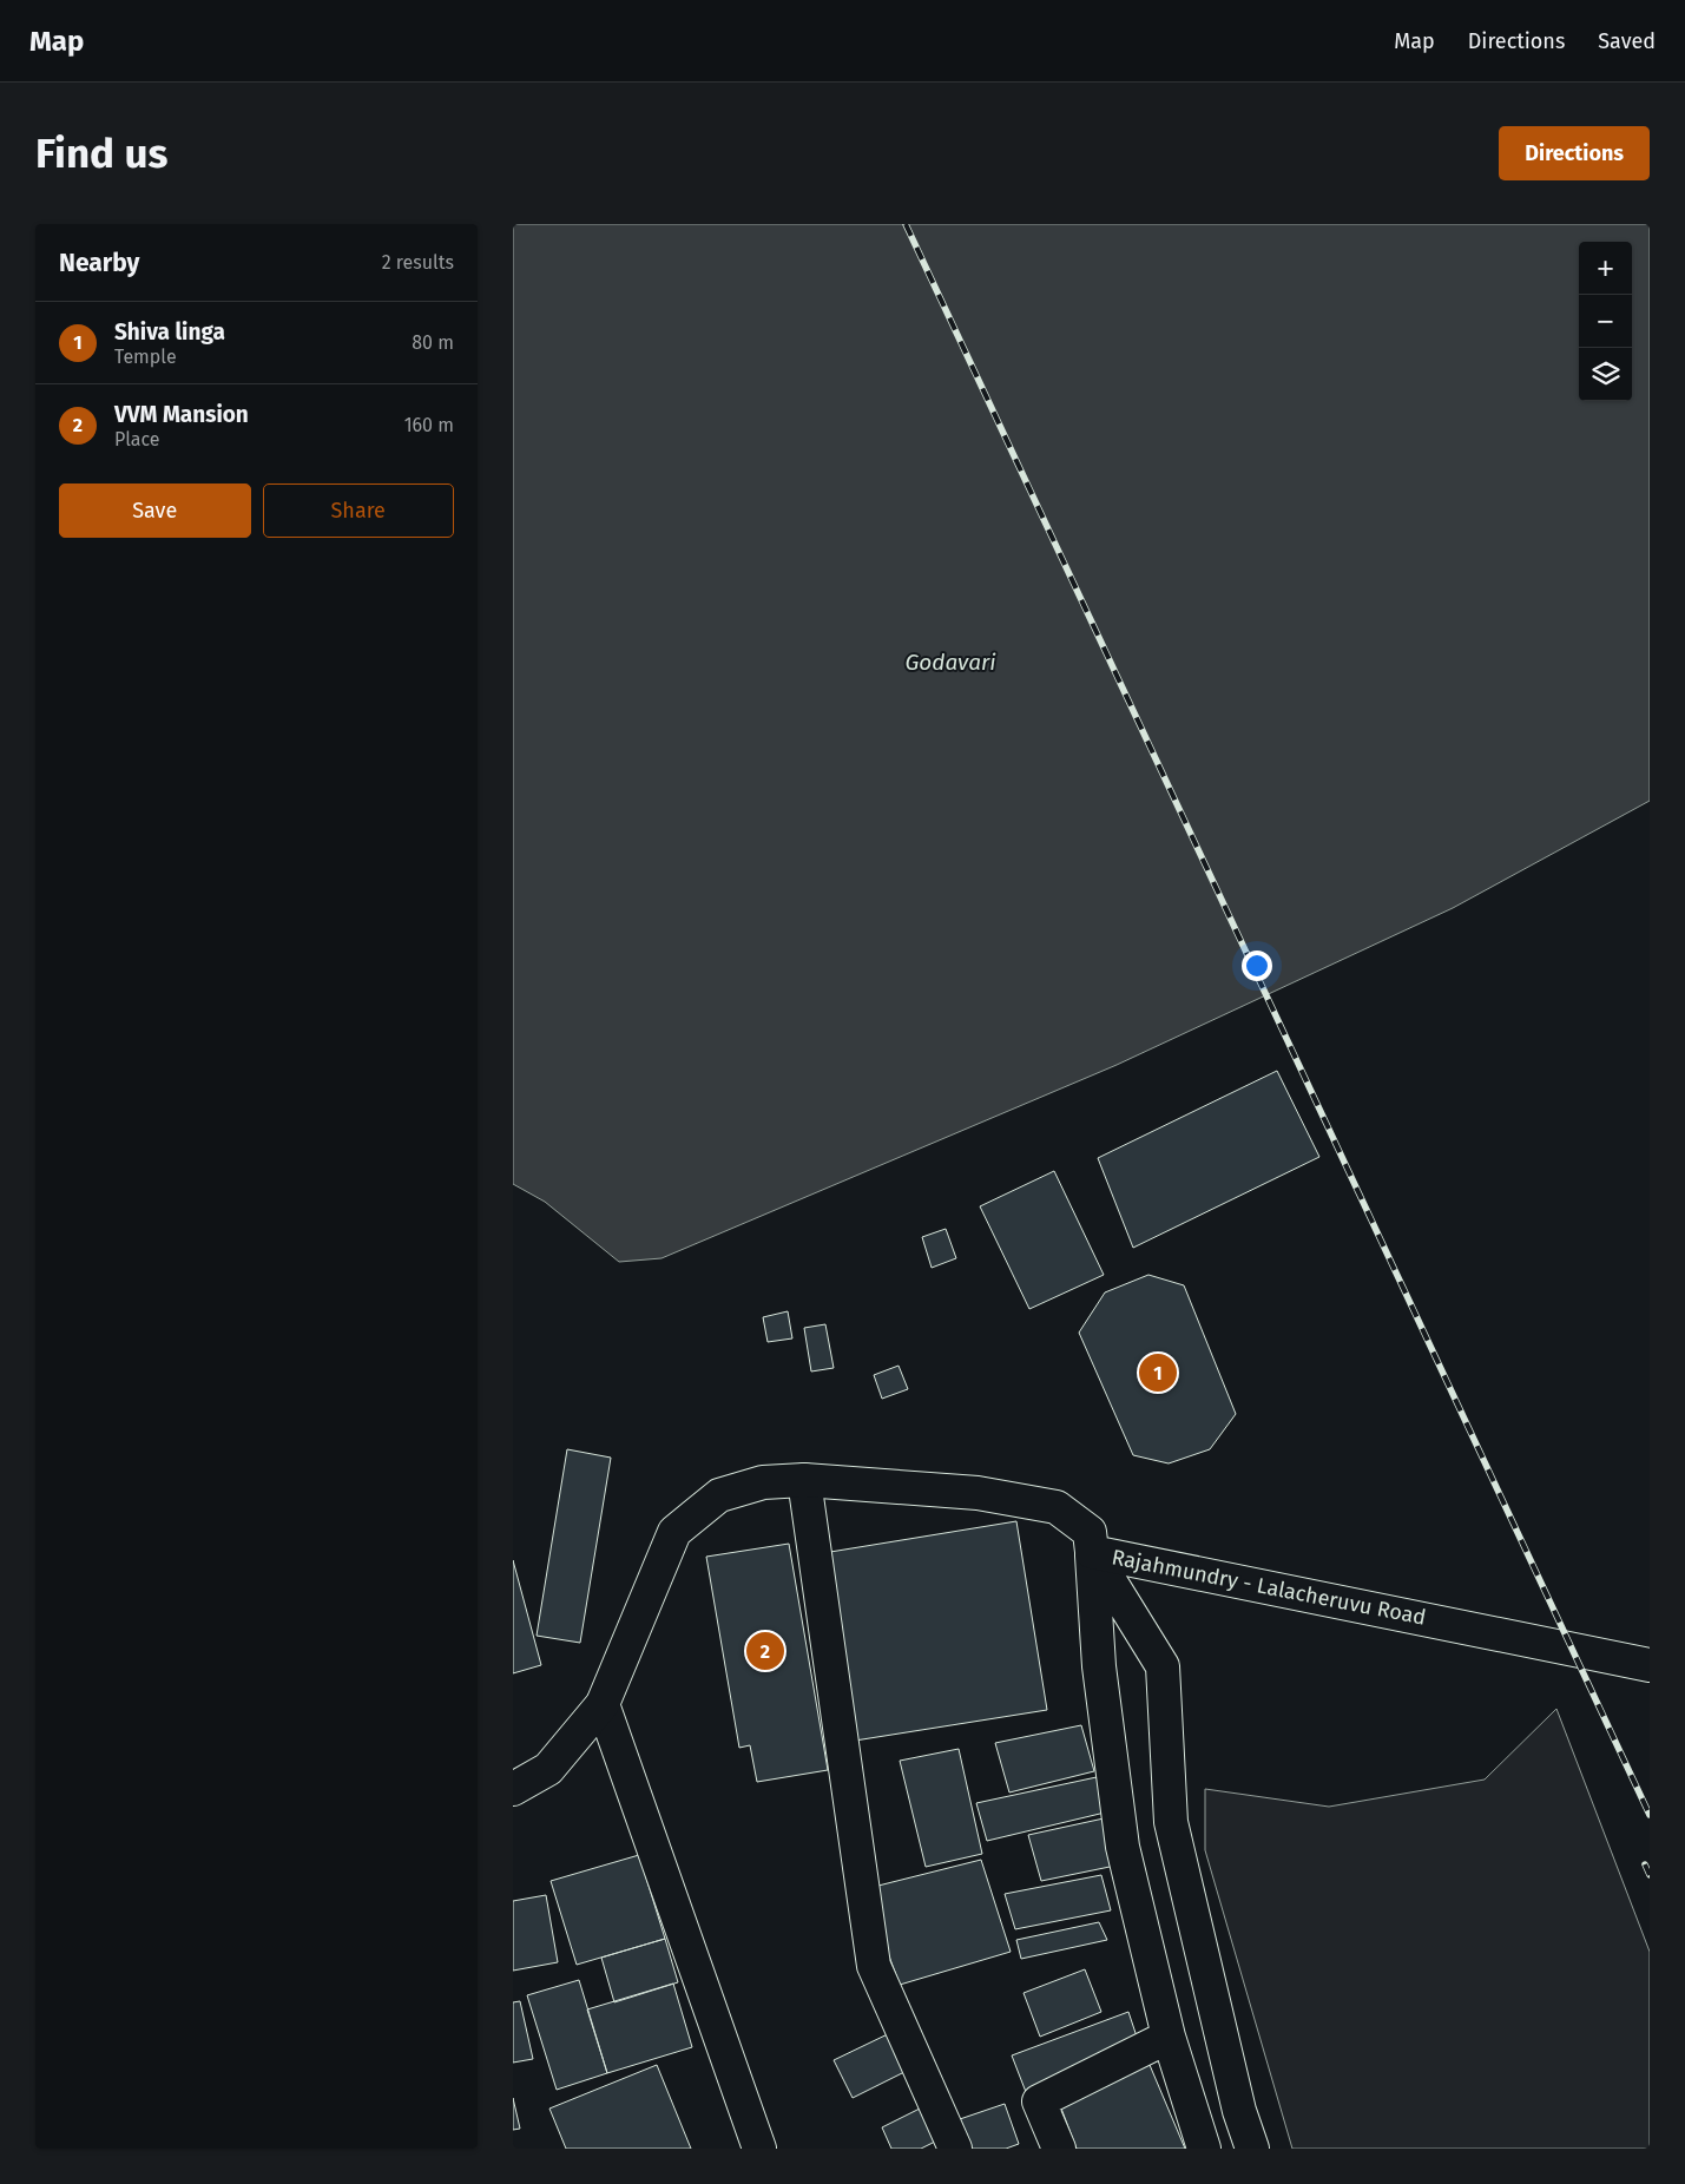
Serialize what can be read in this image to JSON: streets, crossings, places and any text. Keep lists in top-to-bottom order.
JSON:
{
  "streets": {
    "street": ["Rajahmundry - Lalacheruvu Road"]
  },
  "water": ["Godavari"],
  "page": {
    "header": "Map",
    "nav": ["Map", "Directions", "Saved"],
    "buttons": [
      "Directions",
      ["Save", "Share"]
    ],
    "title": "Find us",
    "heading": ["Nearby", "2 results"],
    "map_buttons": ["+", "−"],
    "list": [
      {
        "mark": "1",
        "name": "Shiva linga",
        "note": "Temple",
        "value": "80 m"
      },
      {
        "mark": "2",
        "name": "VVM Mansion",
        "note": "Place",
        "value": "160 m"
      }
    ],
    "pins": ["1", "2"]
  }
}
